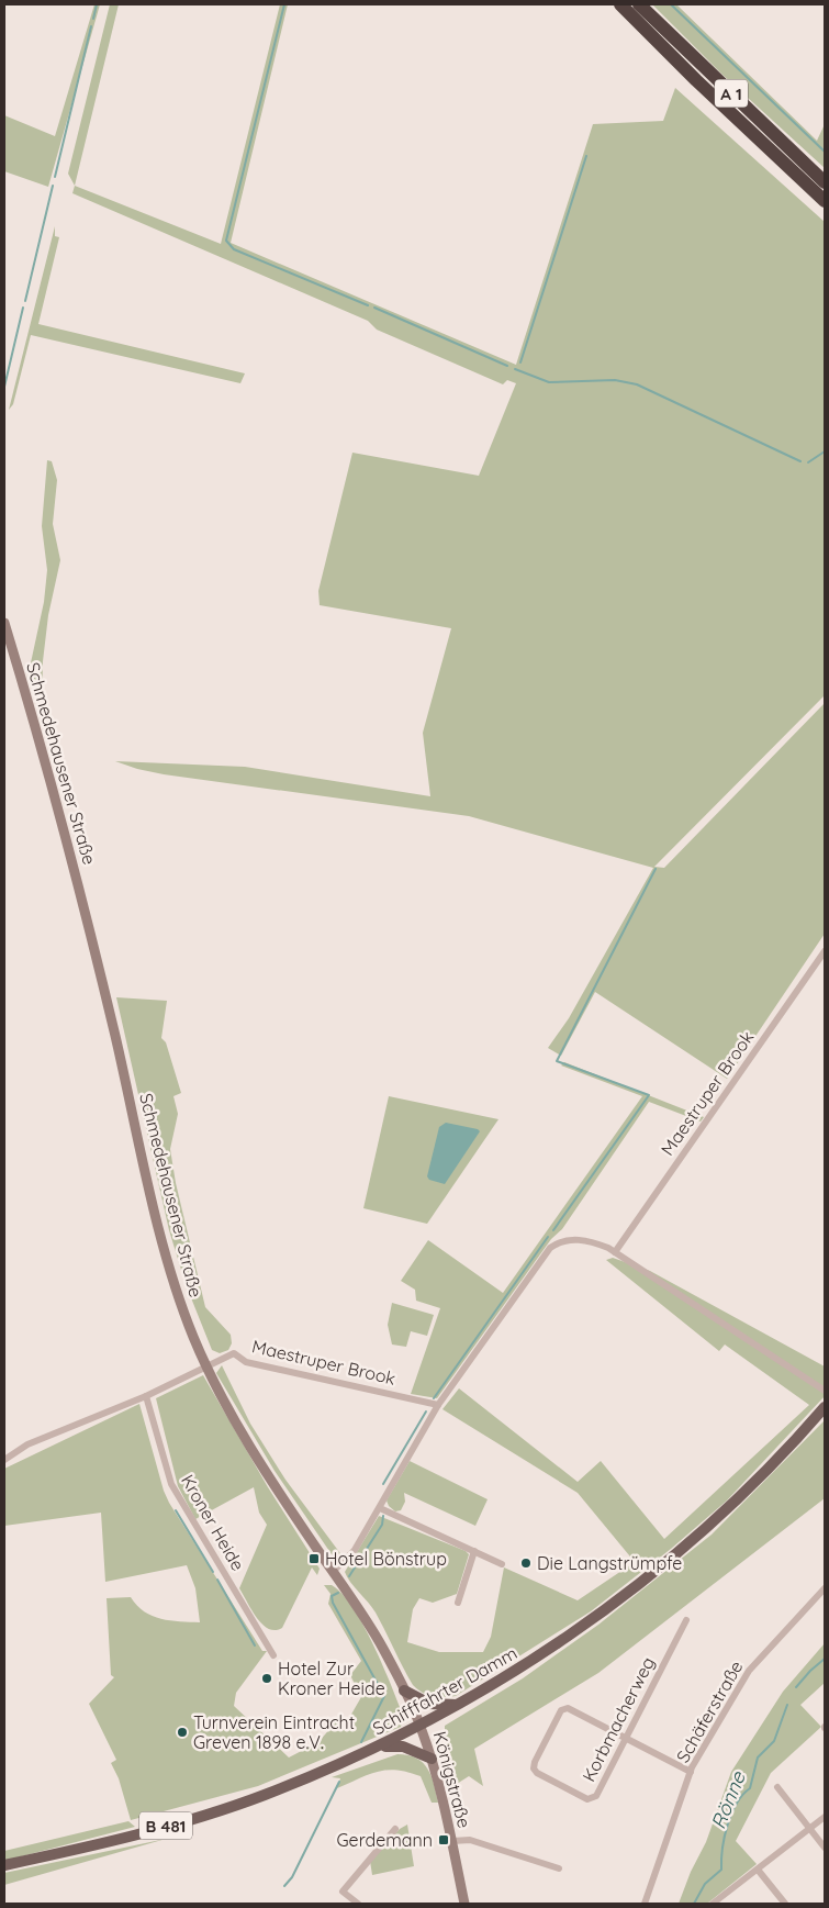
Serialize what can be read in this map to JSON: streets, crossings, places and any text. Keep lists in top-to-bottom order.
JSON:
{
  "streets": {
    "highway": ["A 1"],
    "main road": [
      "Schmedehausener Straße",
      "Schifffahrter Damm",
      "Königstraße",
      "B 481"
    ],
    "street": [
      "Maestruper Brook",
      "Kroner Heide",
      "Schäferstraße",
      "Korbmacherweg"
    ]
  },
  "crossings": [
    ["Schmedehausener Straße", "Maestruper Brook"],
    ["Schmedehausener Straße", "Schifffahrter Damm"],
    ["Schmedehausener Straße", "Königstraße"],
    ["Schifffahrter Damm", "Königstraße"],
    ["Schifffahrter Damm", "B 481"],
    ["Königstraße", "B 481"]
  ],
  "water": ["Rönne"],
  "places": {
    "transit": ["Hotel Bönstrup", "Gerdemann"],
    "other": ["Die Langstrümpfe", "Hotel Zur Kroner Heide", "Turnverein Eintracht Greven 1898 e.V."]
  }
}
